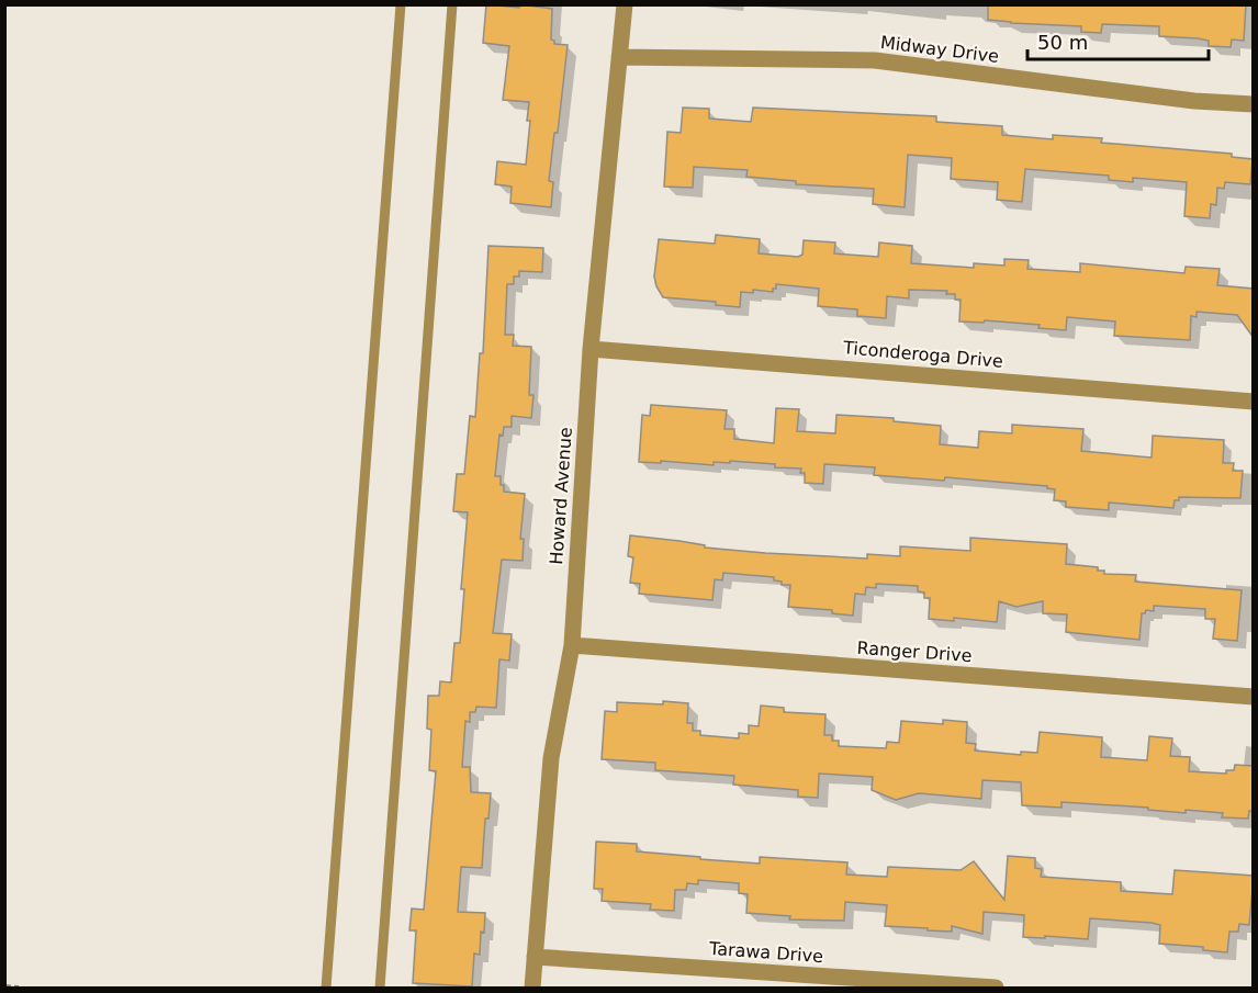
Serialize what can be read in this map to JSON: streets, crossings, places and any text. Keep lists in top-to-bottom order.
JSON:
{
  "streets": {
    "street": [
      "Midway Drive",
      "Ticonderoga Drive",
      "Howard Avenue",
      "Ranger Drive",
      "Tarawa Drive"
    ]
  },
  "crossings": [
    ["Midway Drive", "Howard Avenue"],
    ["Ticonderoga Drive", "Howard Avenue"],
    ["Howard Avenue", "Ranger Drive"],
    ["Howard Avenue", "Tarawa Drive"]
  ],
  "scale_bar": "50 m"
}
